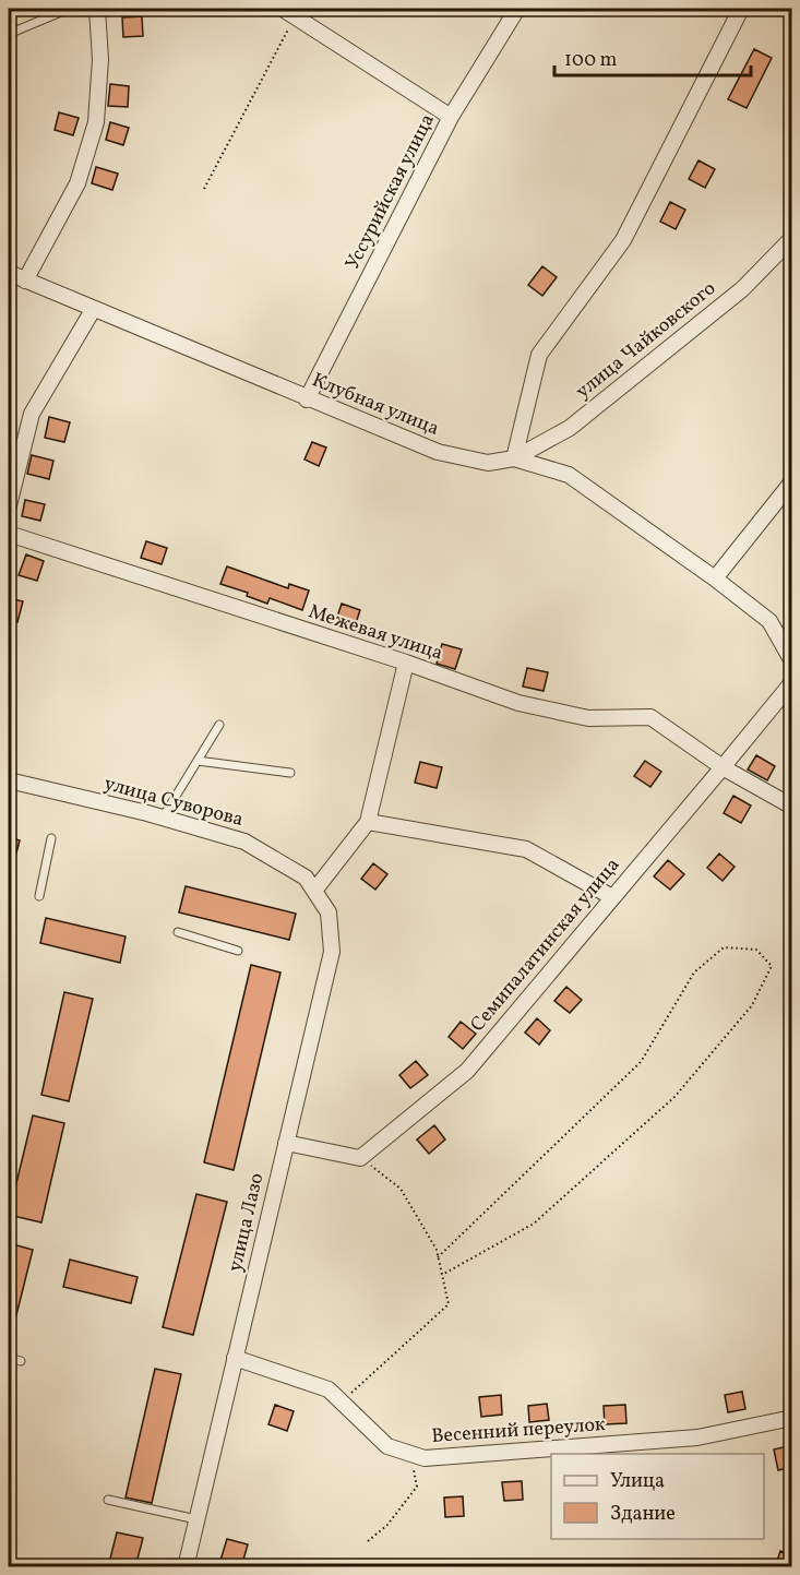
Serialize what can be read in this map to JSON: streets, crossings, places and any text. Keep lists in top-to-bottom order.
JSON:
{
  "streets": {
    "street": [
      "Уссурийская улица",
      "улица Чайковского",
      "Клубная улица",
      "Межевая улица",
      "улица Суворова",
      "Семипалатинская улица",
      "улица Лазо",
      "Весенний переулок"
    ]
  },
  "crossings": [
    ["Уссурийская улица", "Клубная улица"],
    ["улица Чайковского", "Клубная улица"],
    ["Межевая улица", "Семипалатинская улица"],
    ["улица Суворова", "улица Лазо"],
    ["улица Лазо", "Весенний переулок"]
  ],
  "legend": ["Улица", "Здание"],
  "scale_bar": "100 m"
}
